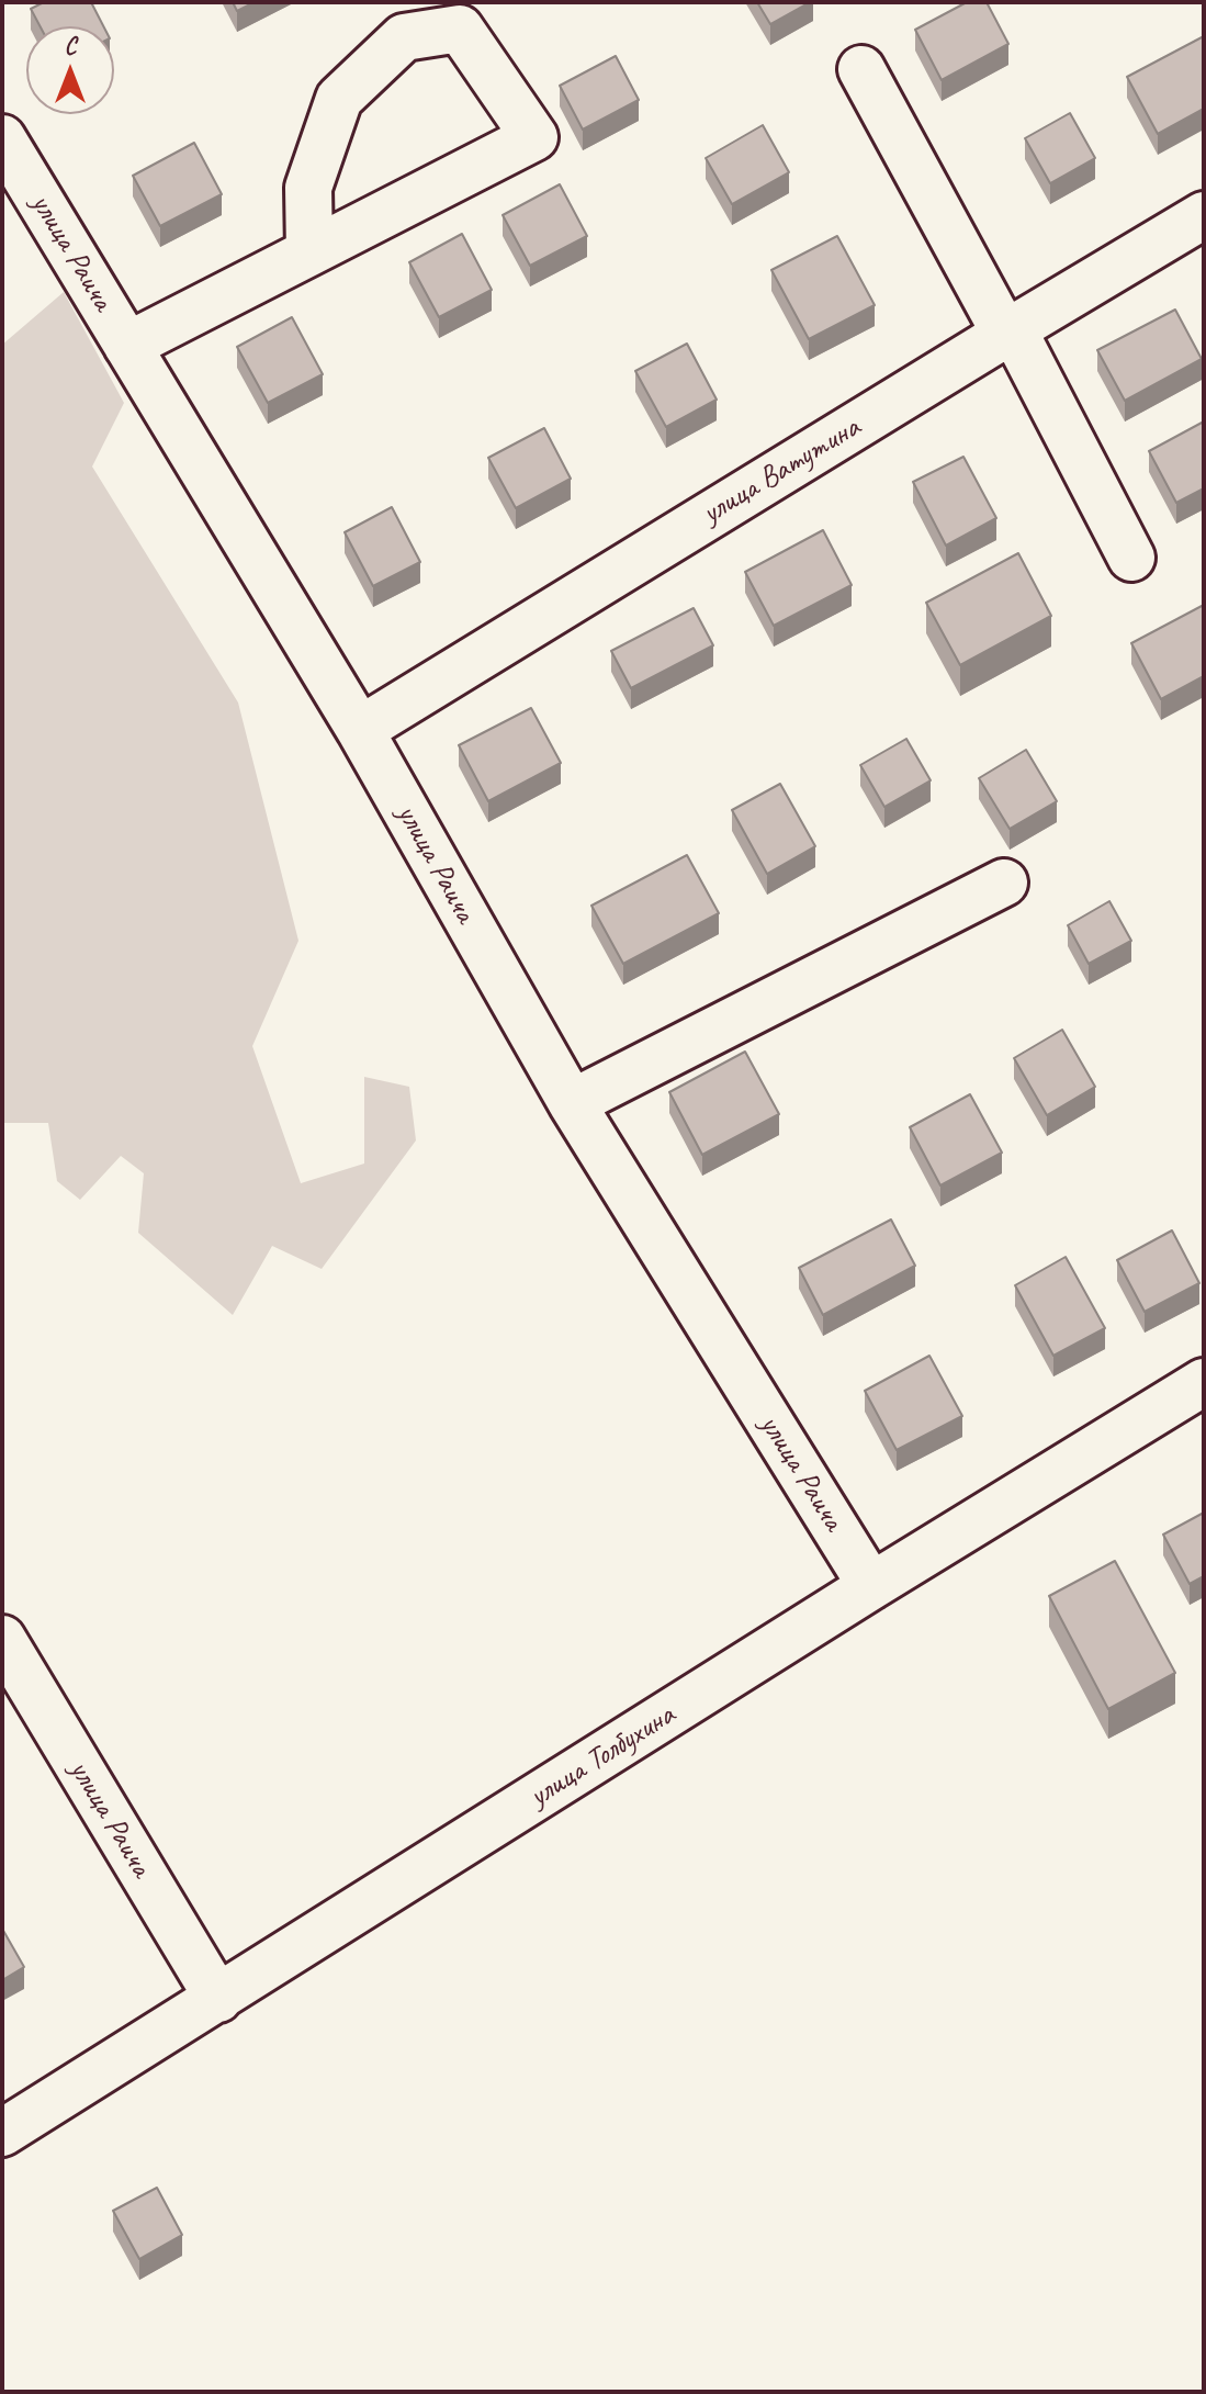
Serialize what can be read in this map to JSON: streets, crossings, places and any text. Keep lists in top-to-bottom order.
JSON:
{
  "streets": {
    "street": ["улица Раича", "улица Ватутина", "улица Толбухина"]
  },
  "crossings": [
    ["улица Раича", "улица Ватутина"],
    ["улица Раича", "улица Толбухина"]
  ],
  "north": "top"
}
